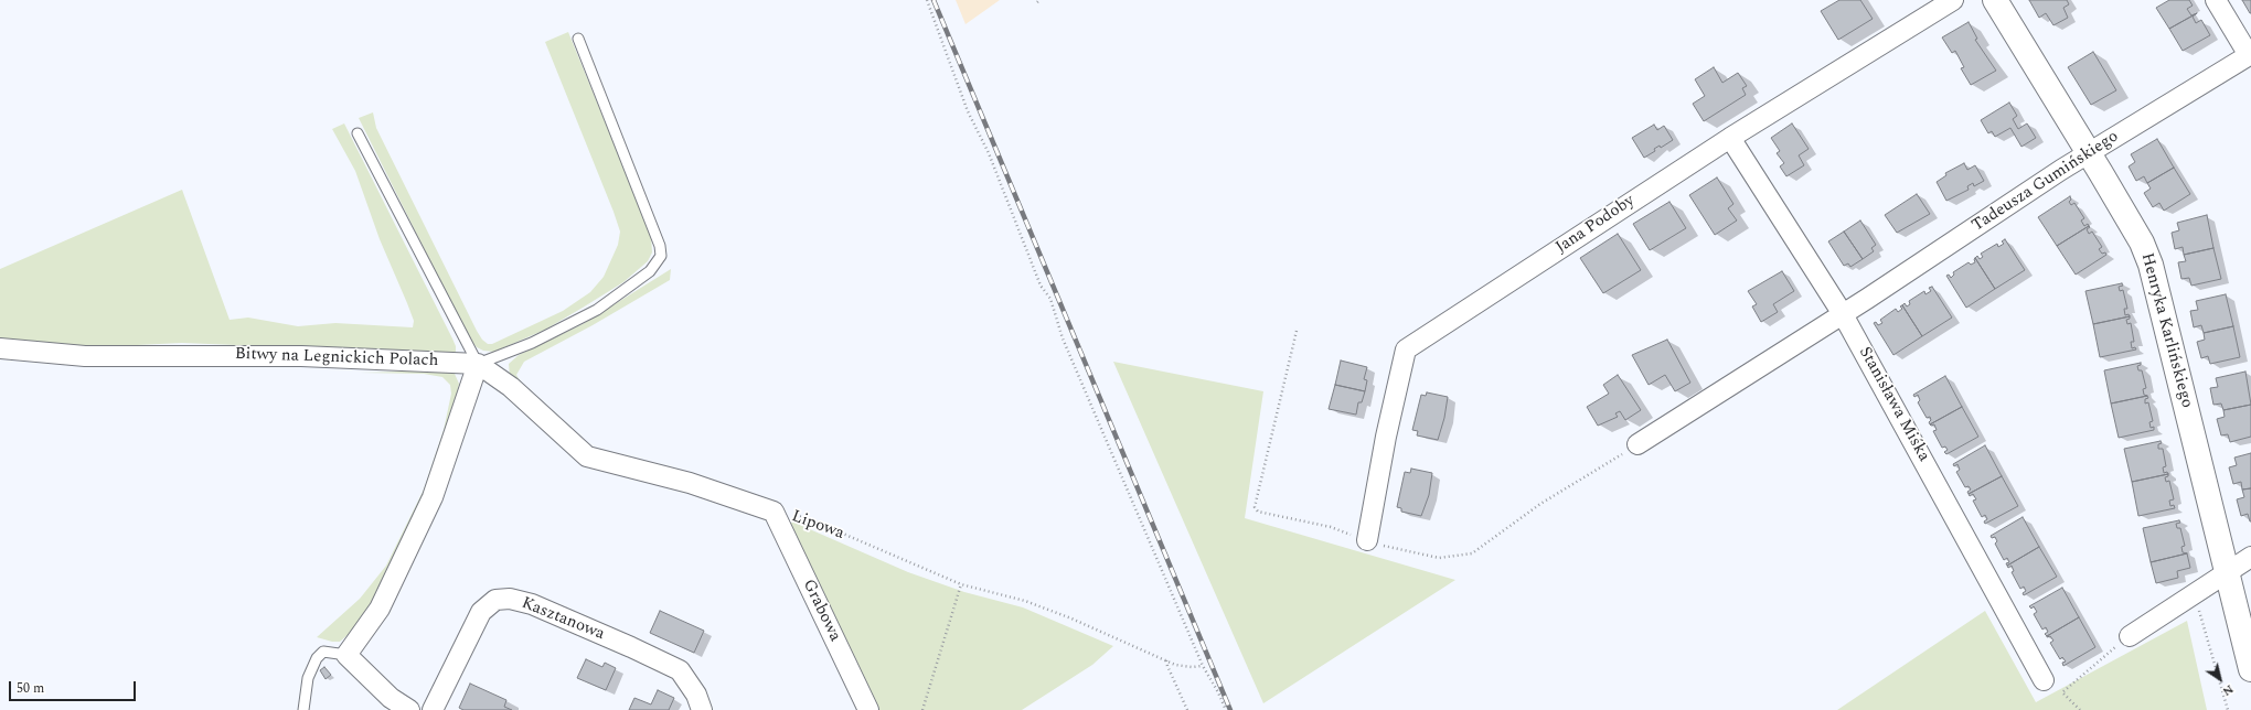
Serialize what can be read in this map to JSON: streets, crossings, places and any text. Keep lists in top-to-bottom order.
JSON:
{
  "streets": {
    "street": [
      "Tadeusza Gumińskiego",
      "Jana Podoby",
      "Henryka Karlińskiego",
      "Bitwy na Legnickich Polach",
      "Stanisława Miśka",
      "Lipowa",
      "Grabowa",
      "Kasztanowa"
    ]
  },
  "crossings": [
    ["Tadeusza Gumińskiego", "Henryka Karlińskiego"],
    ["Tadeusza Gumińskiego", "Stanisława Miśka"],
    ["Jana Podoby", "Stanisława Miśka"],
    ["Bitwy na Legnickich Polach", "Lipowa"],
    ["Lipowa", "Grabowa"]
  ],
  "scale_bar": "50 m",
  "north": "bottom right"
}
